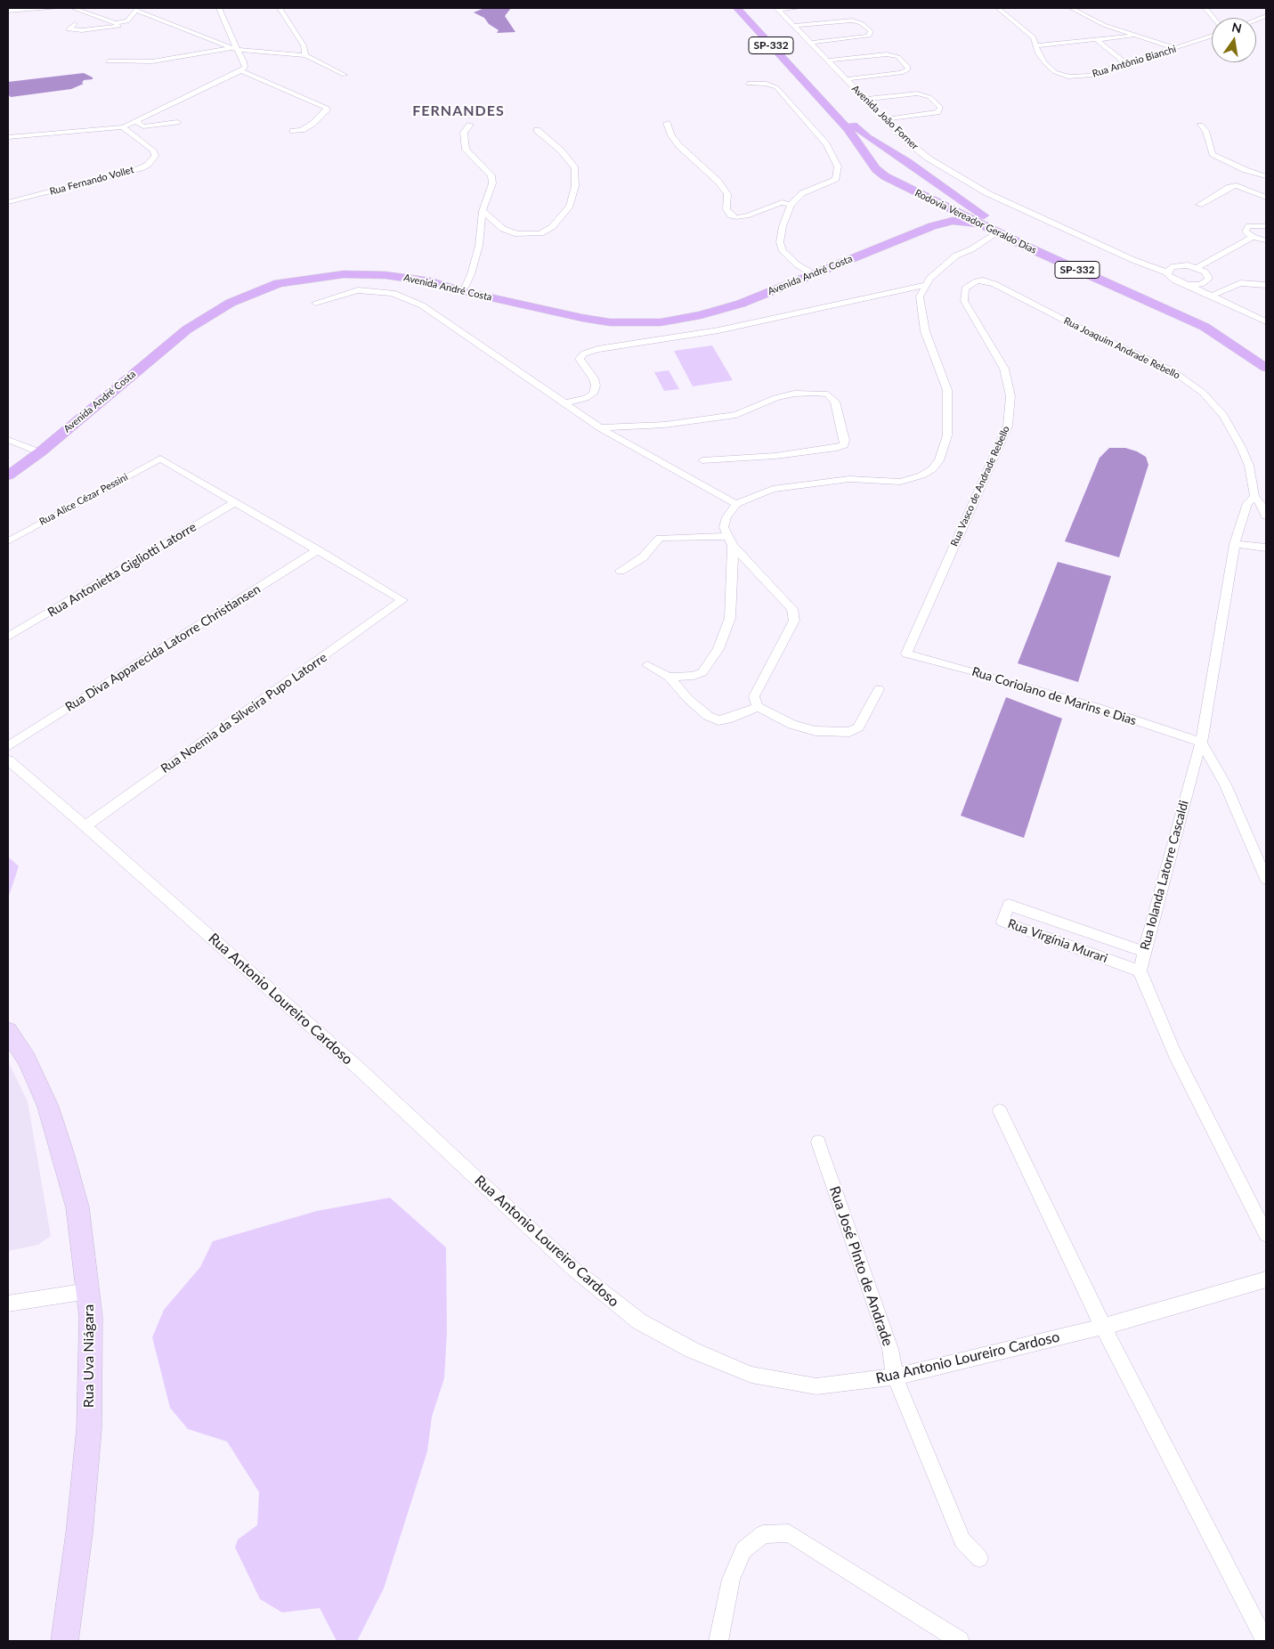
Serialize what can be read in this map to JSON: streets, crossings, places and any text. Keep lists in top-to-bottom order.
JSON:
{
  "streets": {
    "main road": [
      "SP-332",
      "Rodovia Vereador Geraldo Dias",
      "Avenida André Costa",
      "Rua Uva Niágara"
    ],
    "street": [
      "Rua Antônio Bianchi",
      "Avenida João Forner",
      "Rua Fernando Vollet",
      "Rua Joaquim Andrade Rebello",
      "Rua Vasco de Andrade Rebello",
      "Rua Alice Cézar Pessini",
      "Rua Antonietta Gigliotti Latorre",
      "Rua Diva Apparecida Latorre Christiansen",
      "Rua Coriolano de Marins e Dias",
      "Rua Noemia da Silveira Pupo Latorre",
      "Rua Iolanda Latorre Cascaldi",
      "Rua Virgínia Murari",
      "Rua Antonio Loureiro Cardoso",
      "Rua José PInto de Andrade"
    ]
  },
  "crossings": [
    ["Rodovia Vereador Geraldo Dias", "Avenida André Costa"],
    ["Rua Joaquim Andrade Rebello", "Rua Vasco de Andrade Rebello"],
    ["Rua Joaquim Andrade Rebello", "Rua Iolanda Latorre Cascaldi"],
    ["Rua Vasco de Andrade Rebello", "Rua Coriolano de Marins e Dias"],
    ["Rua Alice Cézar Pessini", "Rua Antonietta Gigliotti Latorre"],
    ["Rua Diva Apparecida Latorre Christiansen", "Rua Noemia da Silveira Pupo Latorre"],
    ["Rua Coriolano de Marins e Dias", "Rua Iolanda Latorre Cascaldi"],
    ["Rua Noemia da Silveira Pupo Latorre", "Rua Antonio Loureiro Cardoso"],
    ["Rua Iolanda Latorre Cascaldi", "Rua Virgínia Murari"],
    ["Rua Antonio Loureiro Cardoso", "Rua José PInto de Andrade"]
  ],
  "districts": ["FERNANDES"],
  "north": "top"
}
